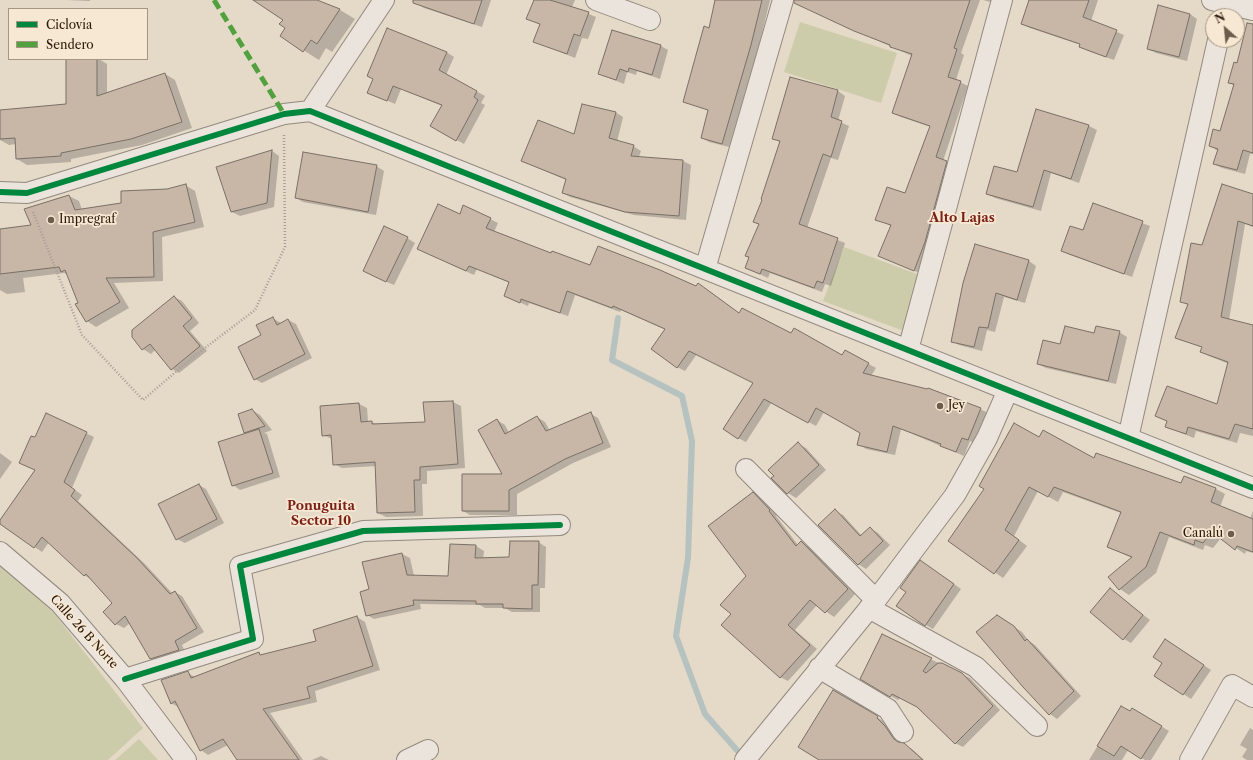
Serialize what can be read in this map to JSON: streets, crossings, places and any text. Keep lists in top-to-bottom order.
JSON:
{
  "streets": {
    "street": ["Calle 26 B Norte"]
  },
  "districts": ["Alto Lajas", "Ponuguita Sector 10"],
  "places": ["Impregraf", "Jey", "Canalú"],
  "legend": ["Ciclovía", "Sendero"],
  "north": "top left"
}
